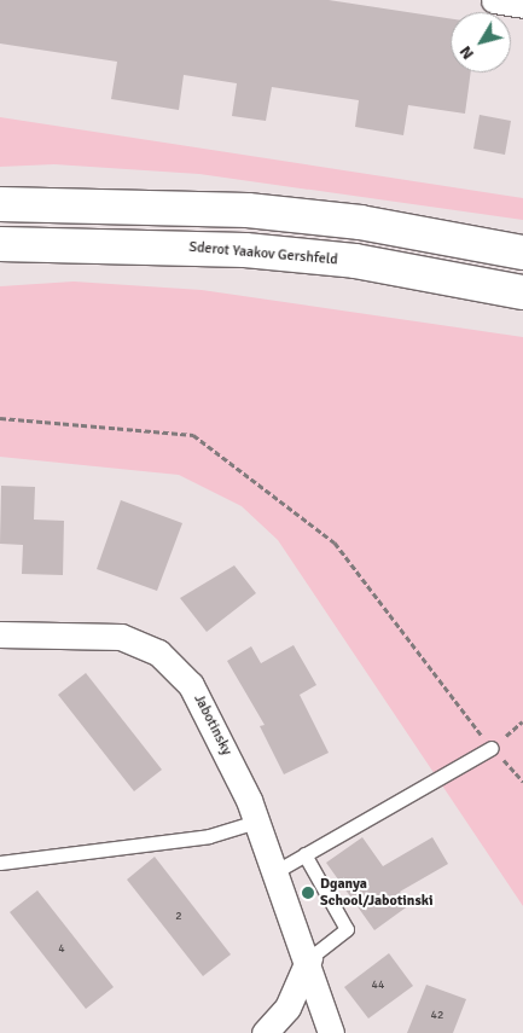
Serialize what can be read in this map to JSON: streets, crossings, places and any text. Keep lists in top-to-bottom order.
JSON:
{
  "streets": {
    "main road": ["Sderot Yaakov Gershfeld"],
    "street": ["Jabotinsky"]
  },
  "places": ["Dganya School/Jabotinski"],
  "house_numbers": [
    "2",
    "4",
    "44",
    "42"
  ],
  "north": "bottom left"
}
